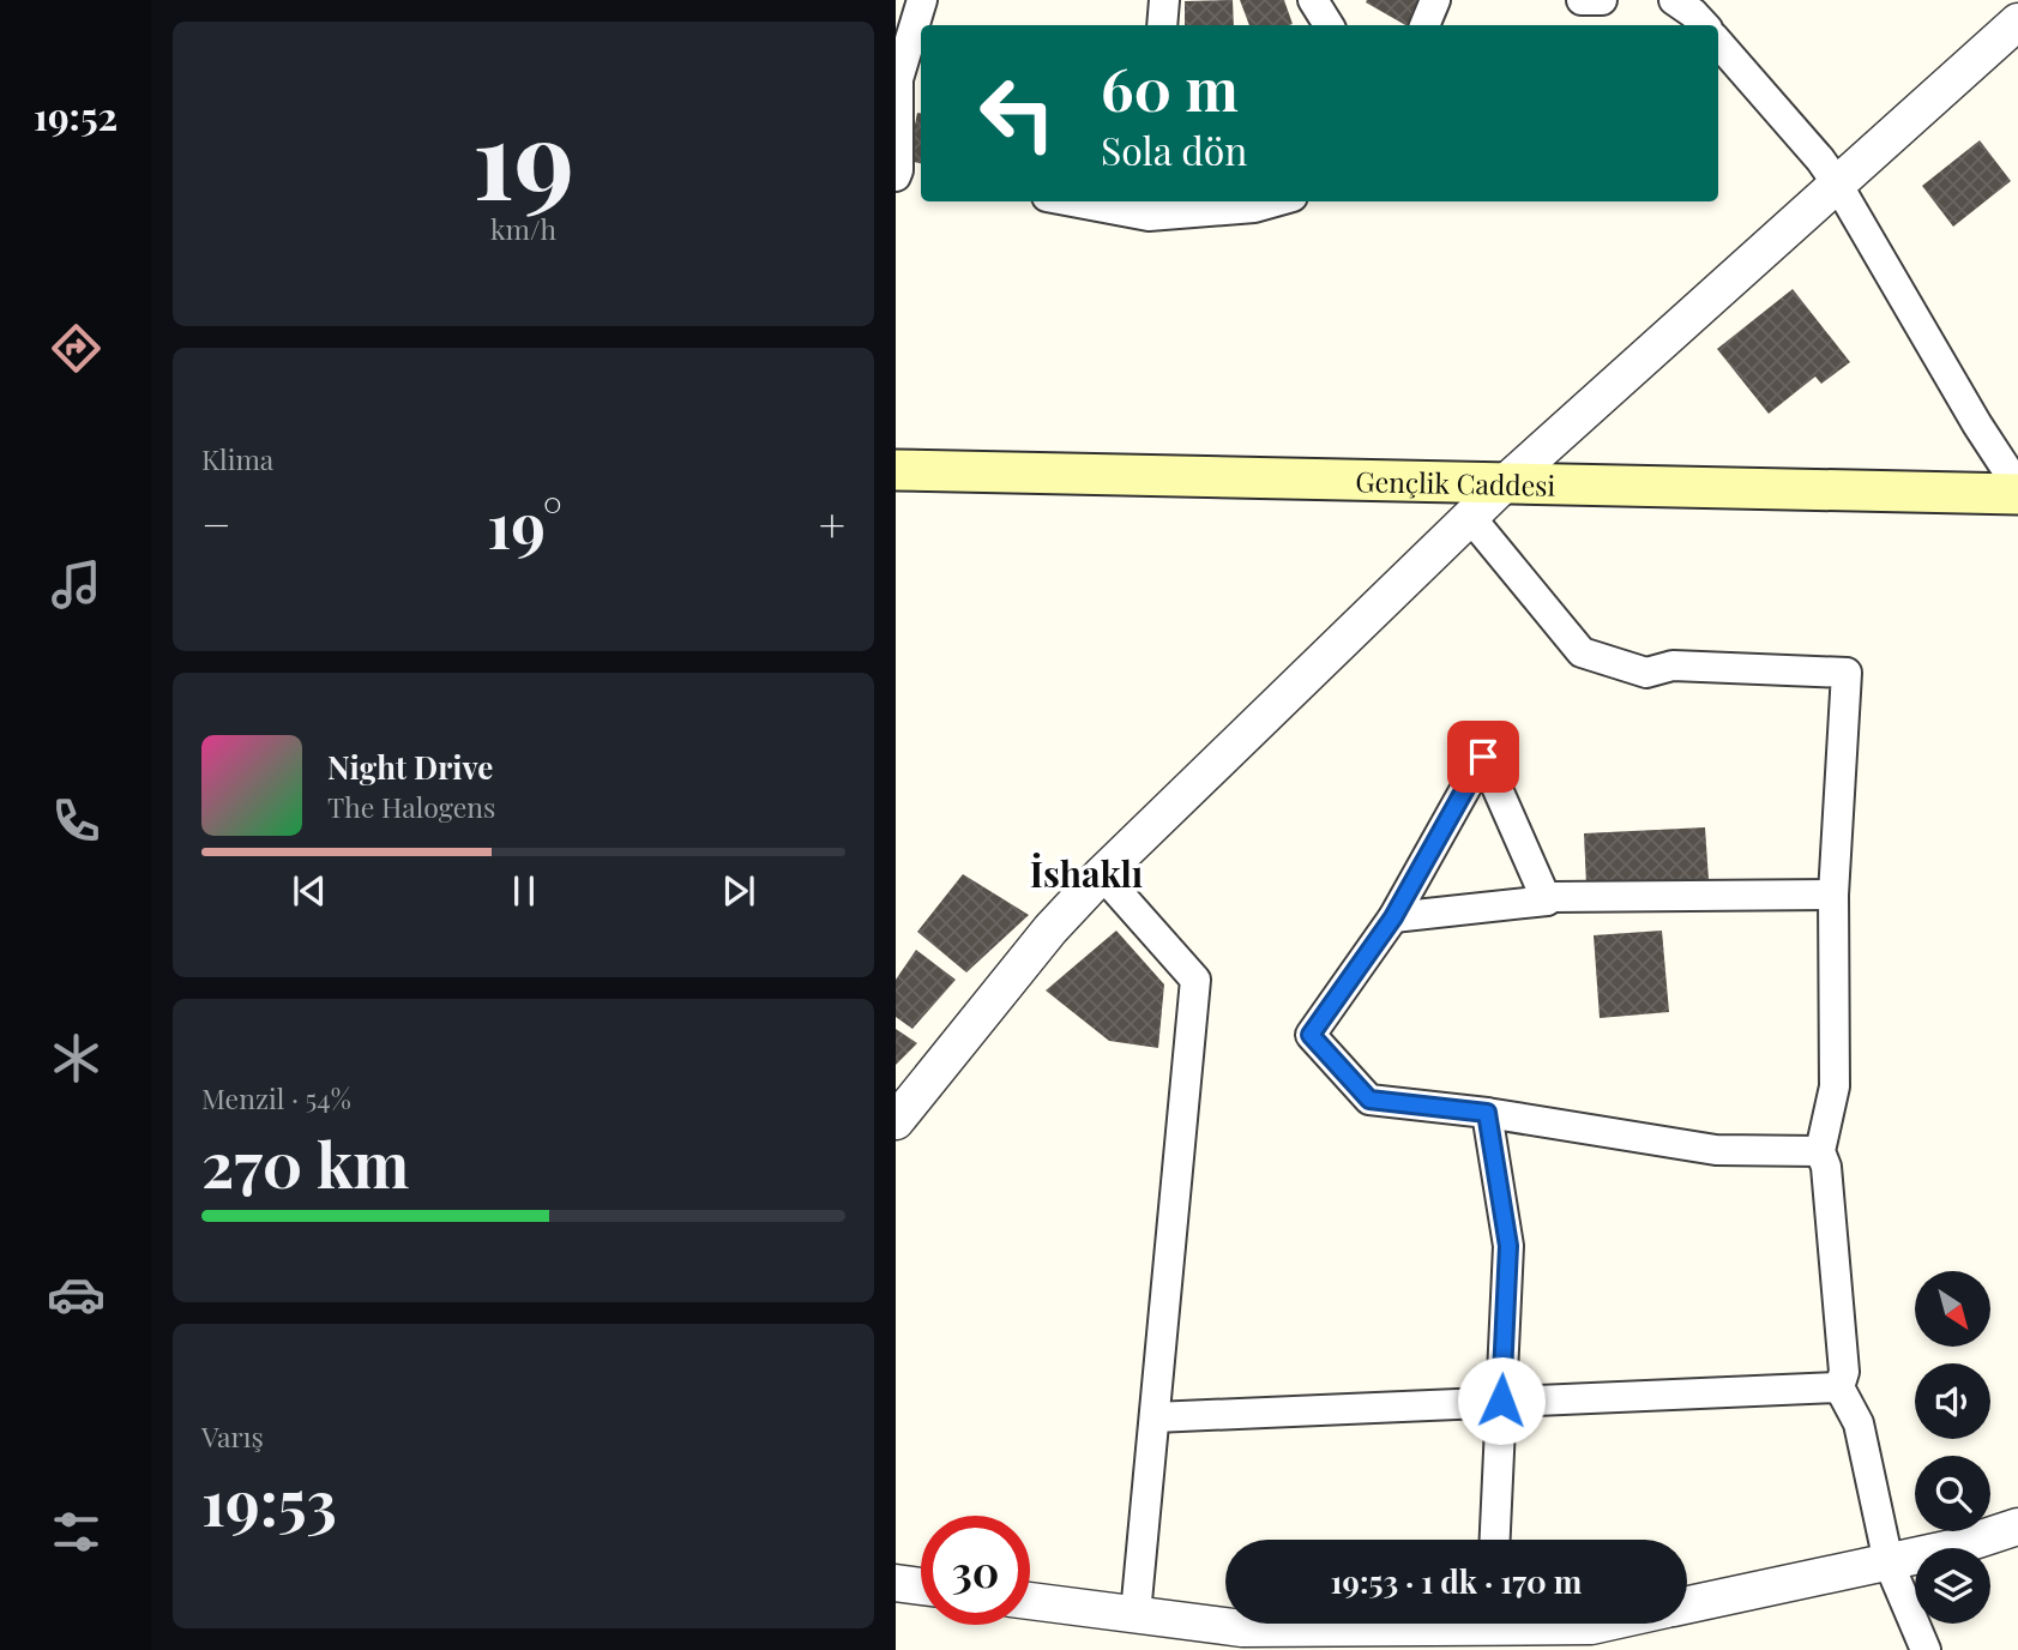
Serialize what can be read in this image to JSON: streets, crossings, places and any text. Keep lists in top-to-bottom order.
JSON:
{
  "streets": {
    "main road": ["Gençlik Caddesi"]
  },
  "districts": ["İshaklı"],
  "north": "bottom right",
  "page": {
    "tabs": "19:52",
    "tile": [
      ["19", "km/h"],
      "Klima",
      ["Menzil · 54%", "270 km"],
      ["Varış", "19:53"]
    ],
    "turn": ["60 m", "Sola dön"],
    "heat": ["−", "19°", "+"],
    "song": ["Night Drive", "The Halogens"],
    "limit": "30",
    "trip": "19:53 · 1 dk · 170 m"
  }
}
